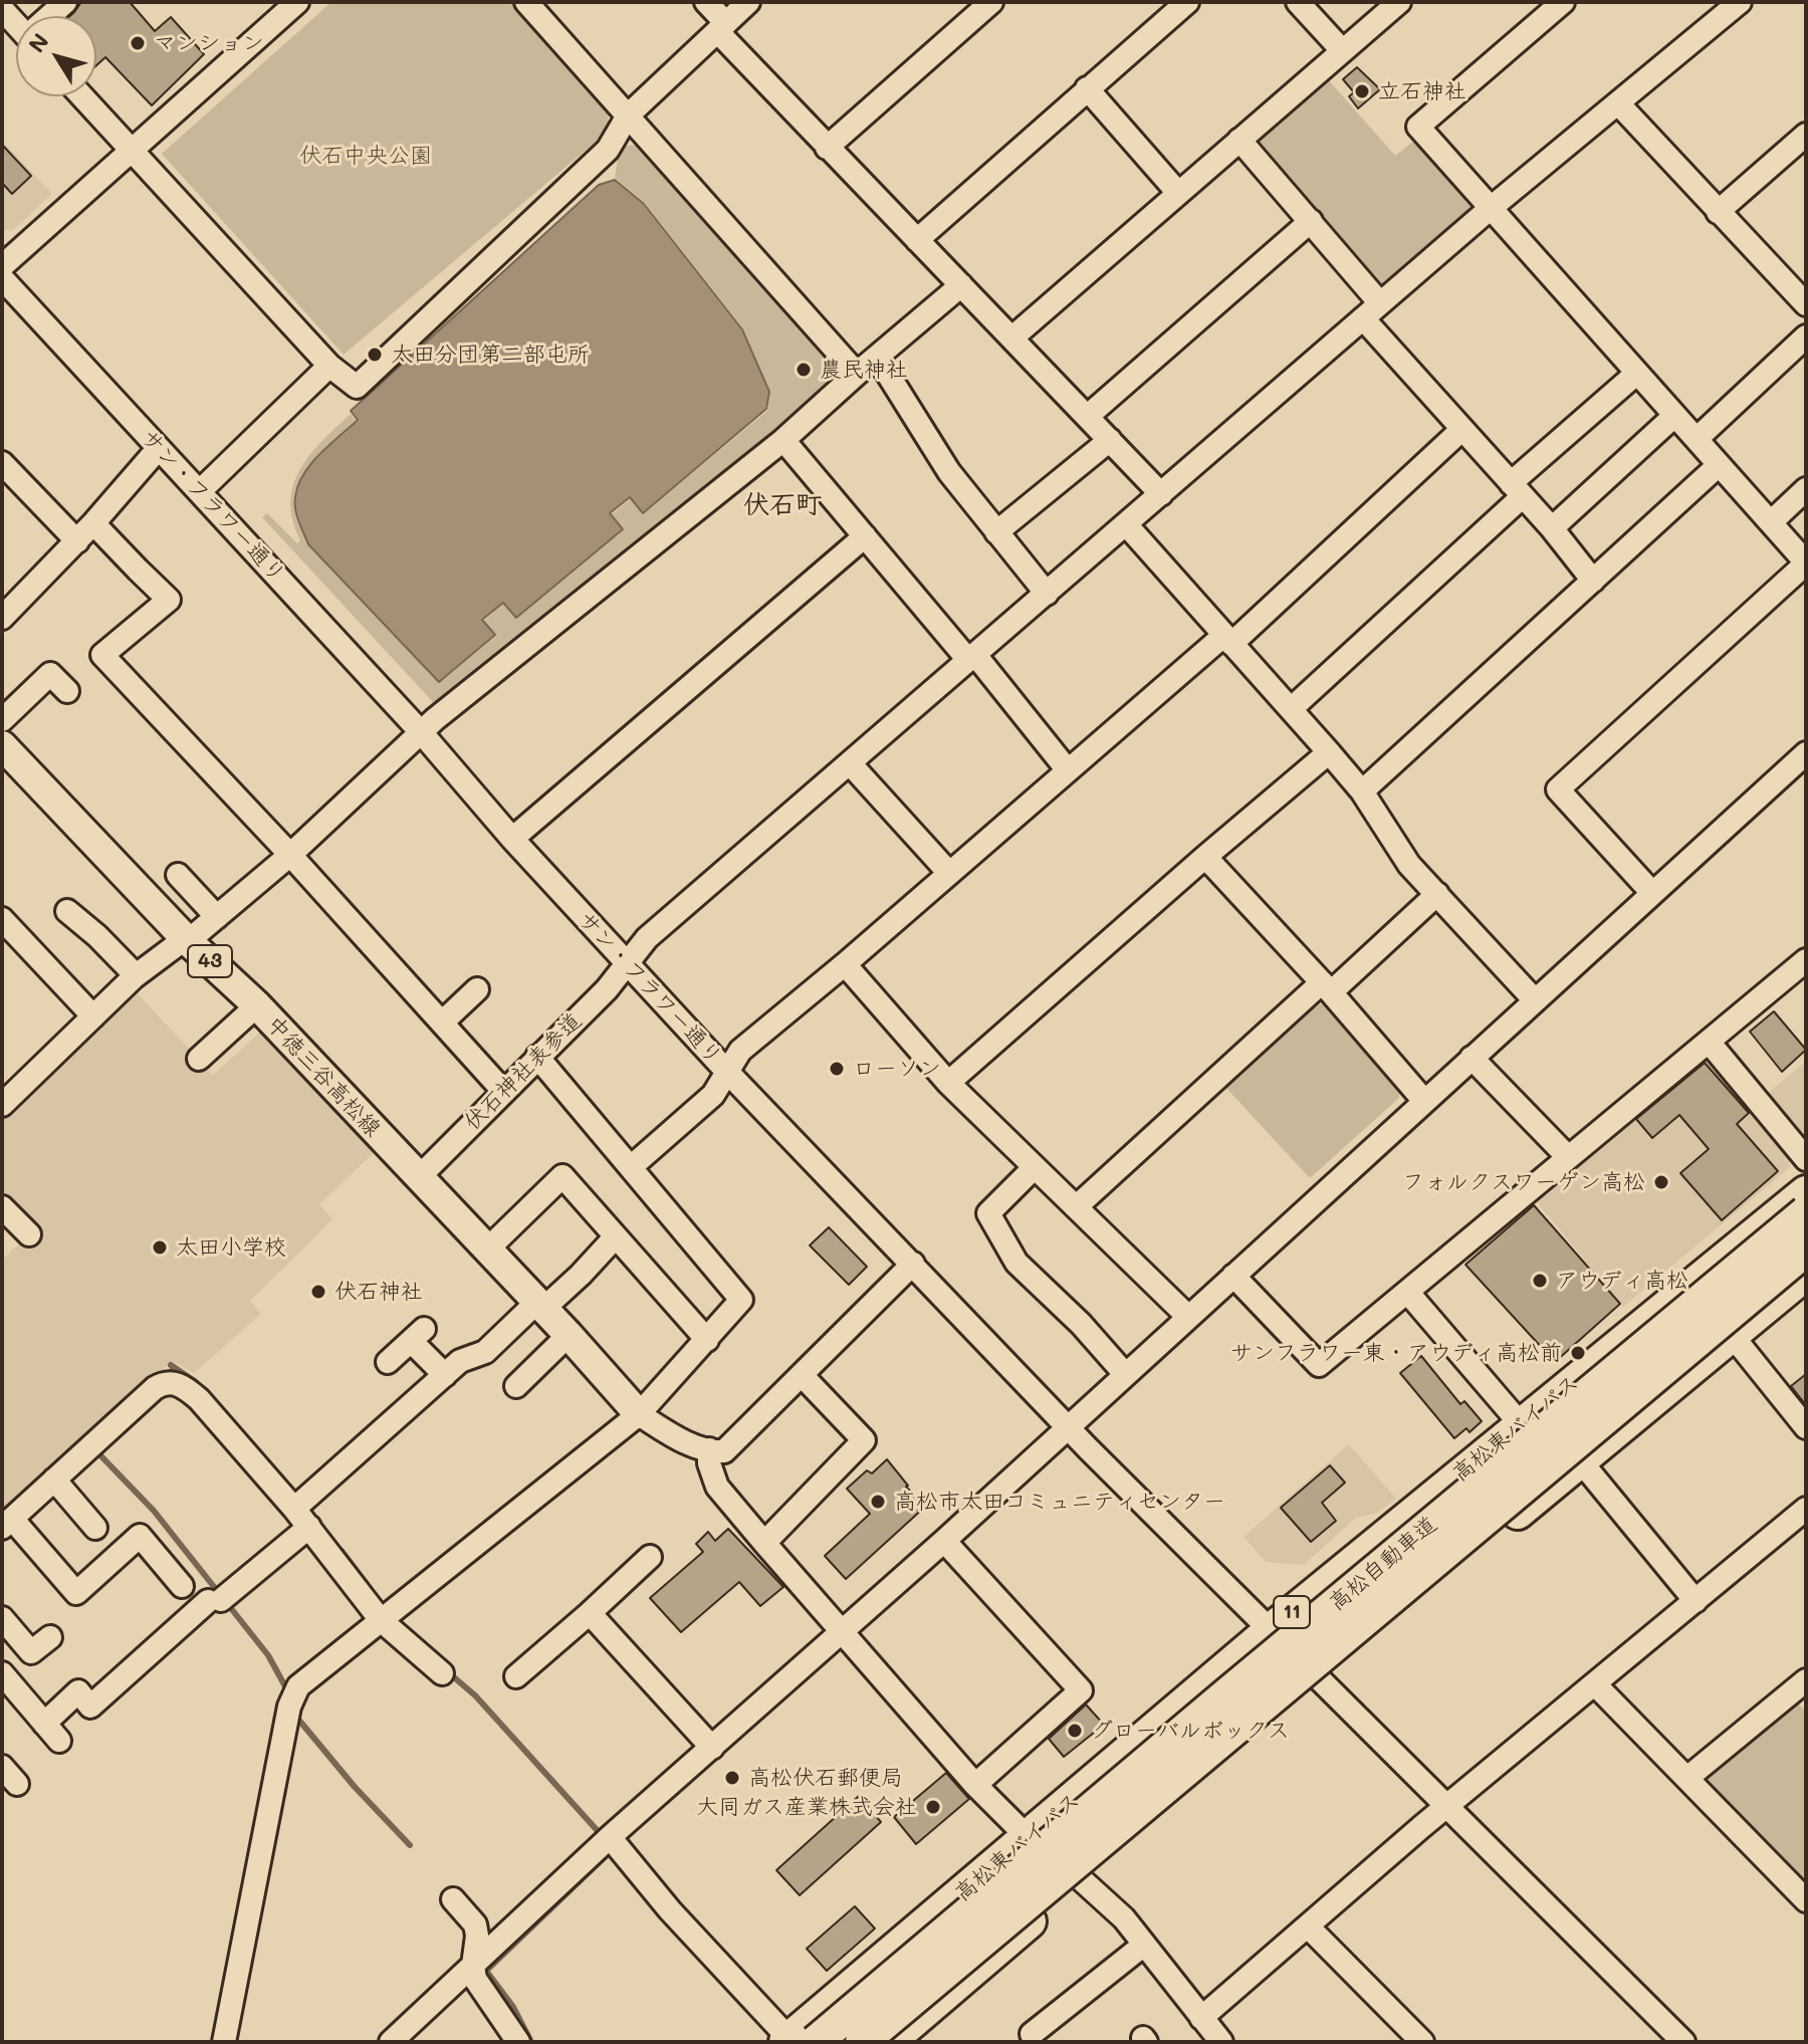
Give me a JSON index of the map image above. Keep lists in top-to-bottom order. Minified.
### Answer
{"streets":{"highway":["高松東バイパス","高松自動車道","11"],"main road":["43","中徳三谷高松線"],"street":["サン・フラワー通り","伏石神社表参道"]},"crossings":[["サン・フラワー通り","伏石神社表参道"],["サン・フラワー通り","高松東バイパス"],["伏石神社表参道","中徳三谷高松線"],["高松東バイパス","高松自動車道"]],"districts":["伏石町"],"parks":["伏石中央公園"],"places":["マンション","立石神社","太田分団第二部屯所","農民神社","ローソン","フォルクスワーゲン高松","太田小学校","アウディ高松","伏石神社","サンフラワー東・アウディ高松前","高松市太田コミュニティセンター","グローバルボックス","高松伏石郵便局","大同ガス産業株式会社"],"north":"top left"}
